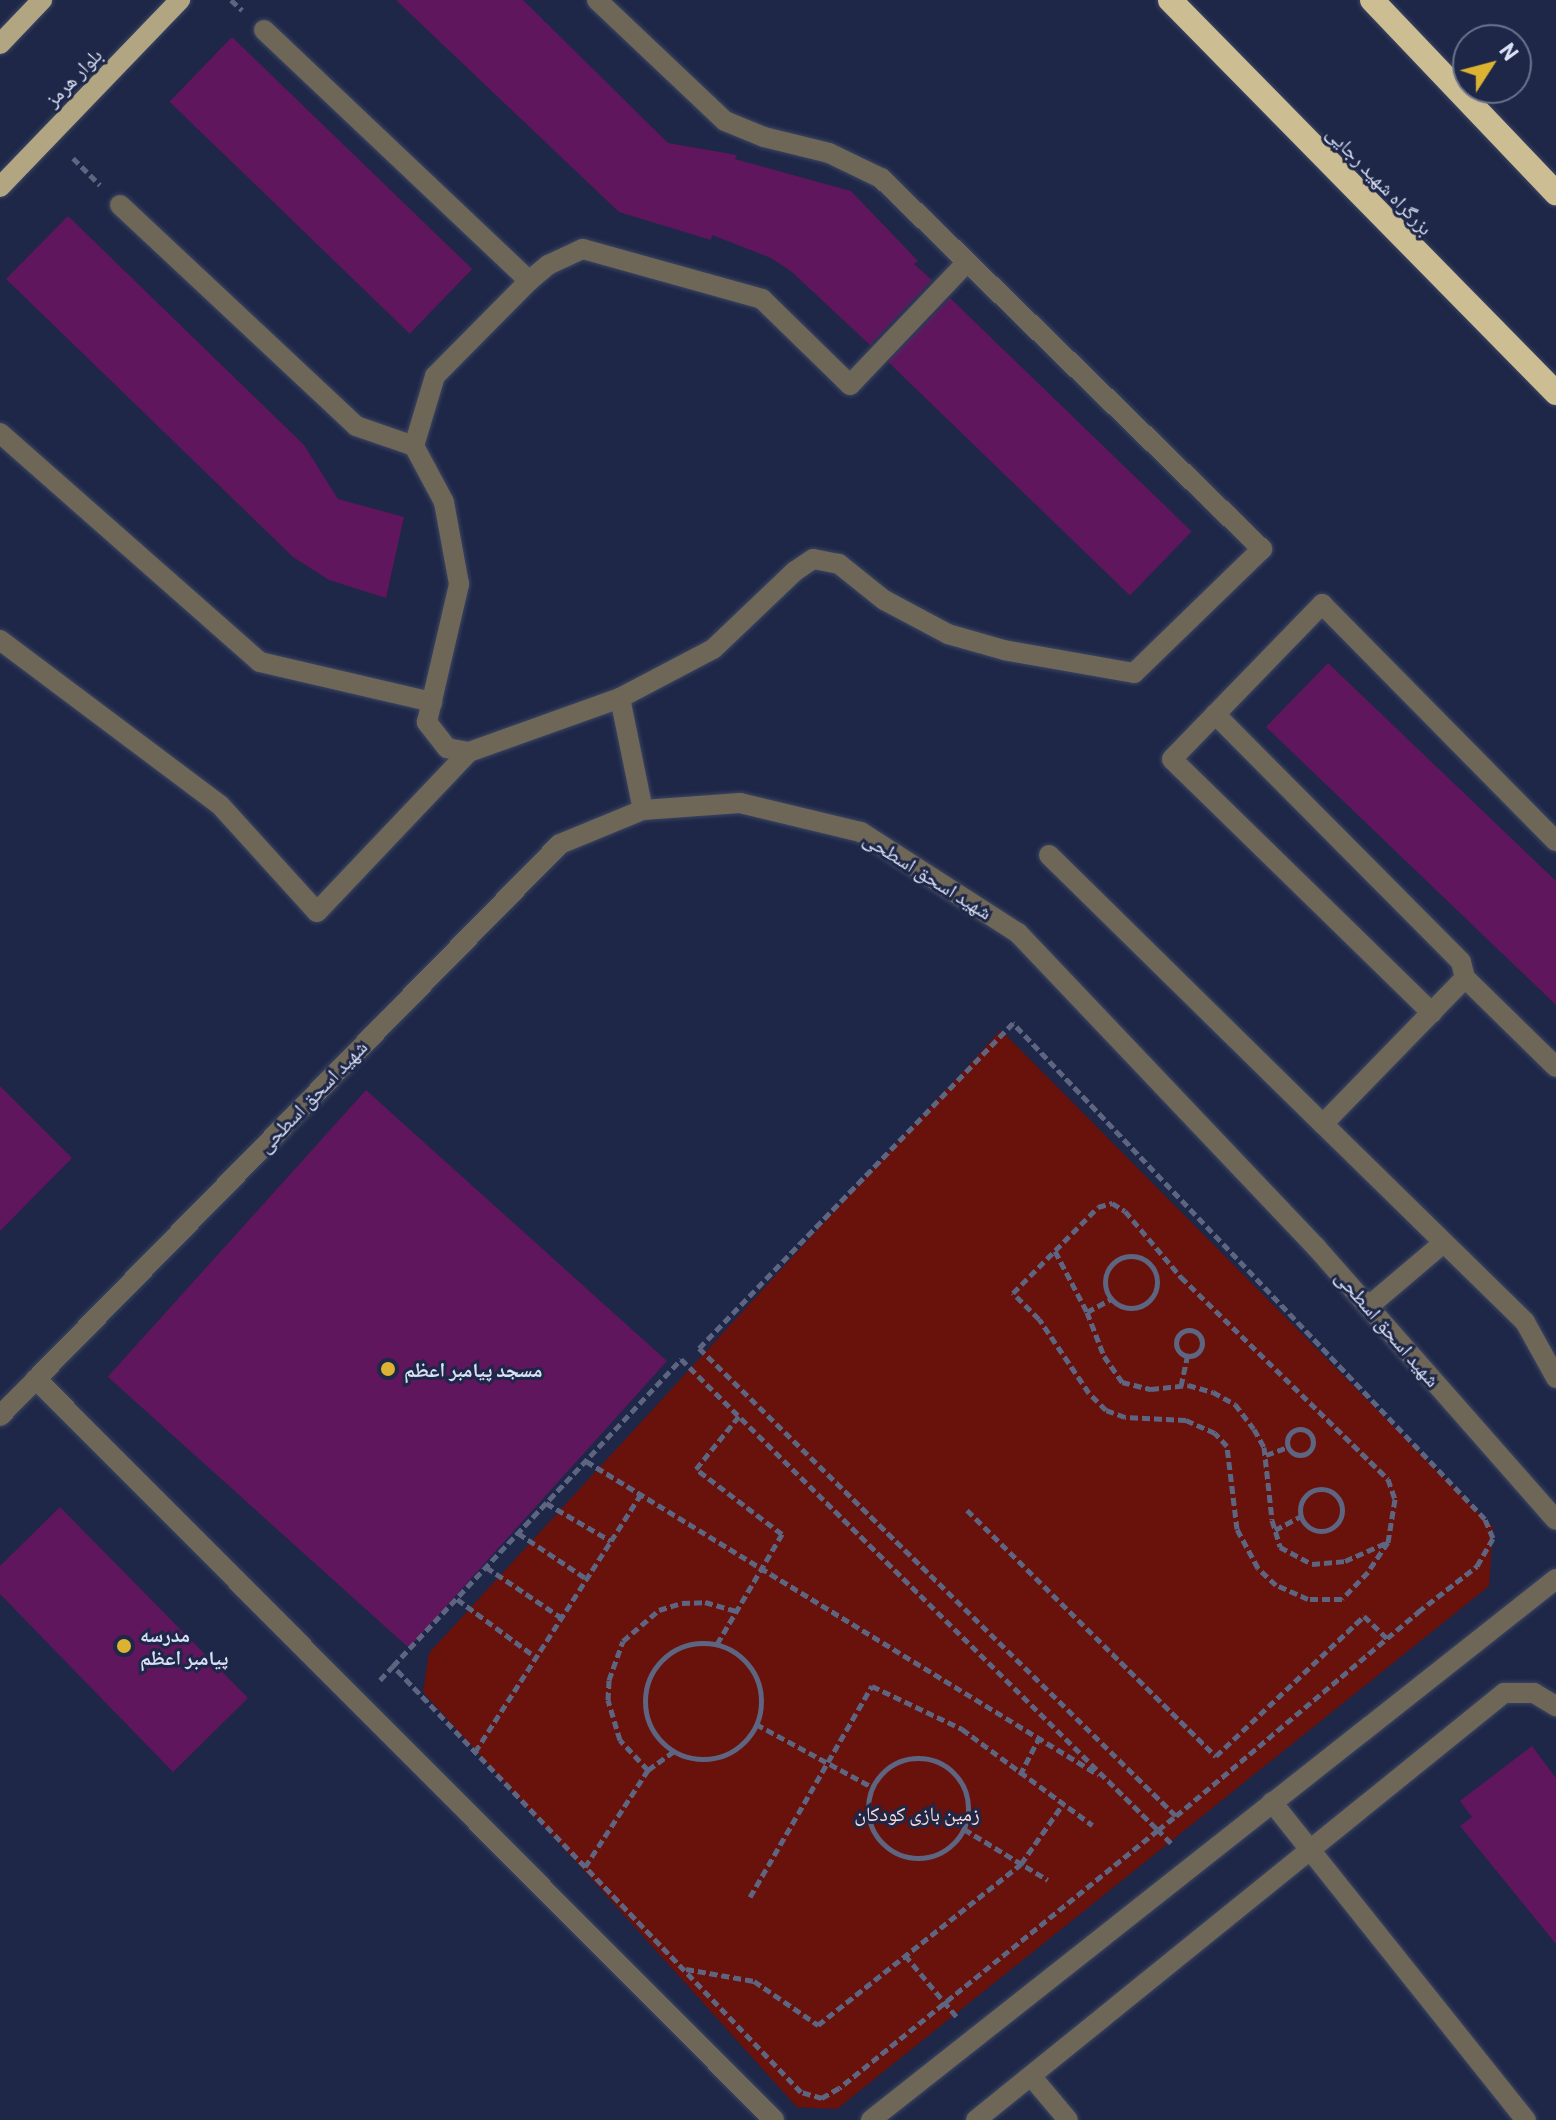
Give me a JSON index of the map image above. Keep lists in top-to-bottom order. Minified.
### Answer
{"streets":{"highway":["بزرگراه شهید رجایی"],"main road":["بلوار هرمز"],"street":["شهید اسحق اسطحی"]},"parks":["زمین بازی کودکان"],"places":["مسجد پیامبر اعظم","مدرسه پیامبر اعظم"],"north":"top right"}
